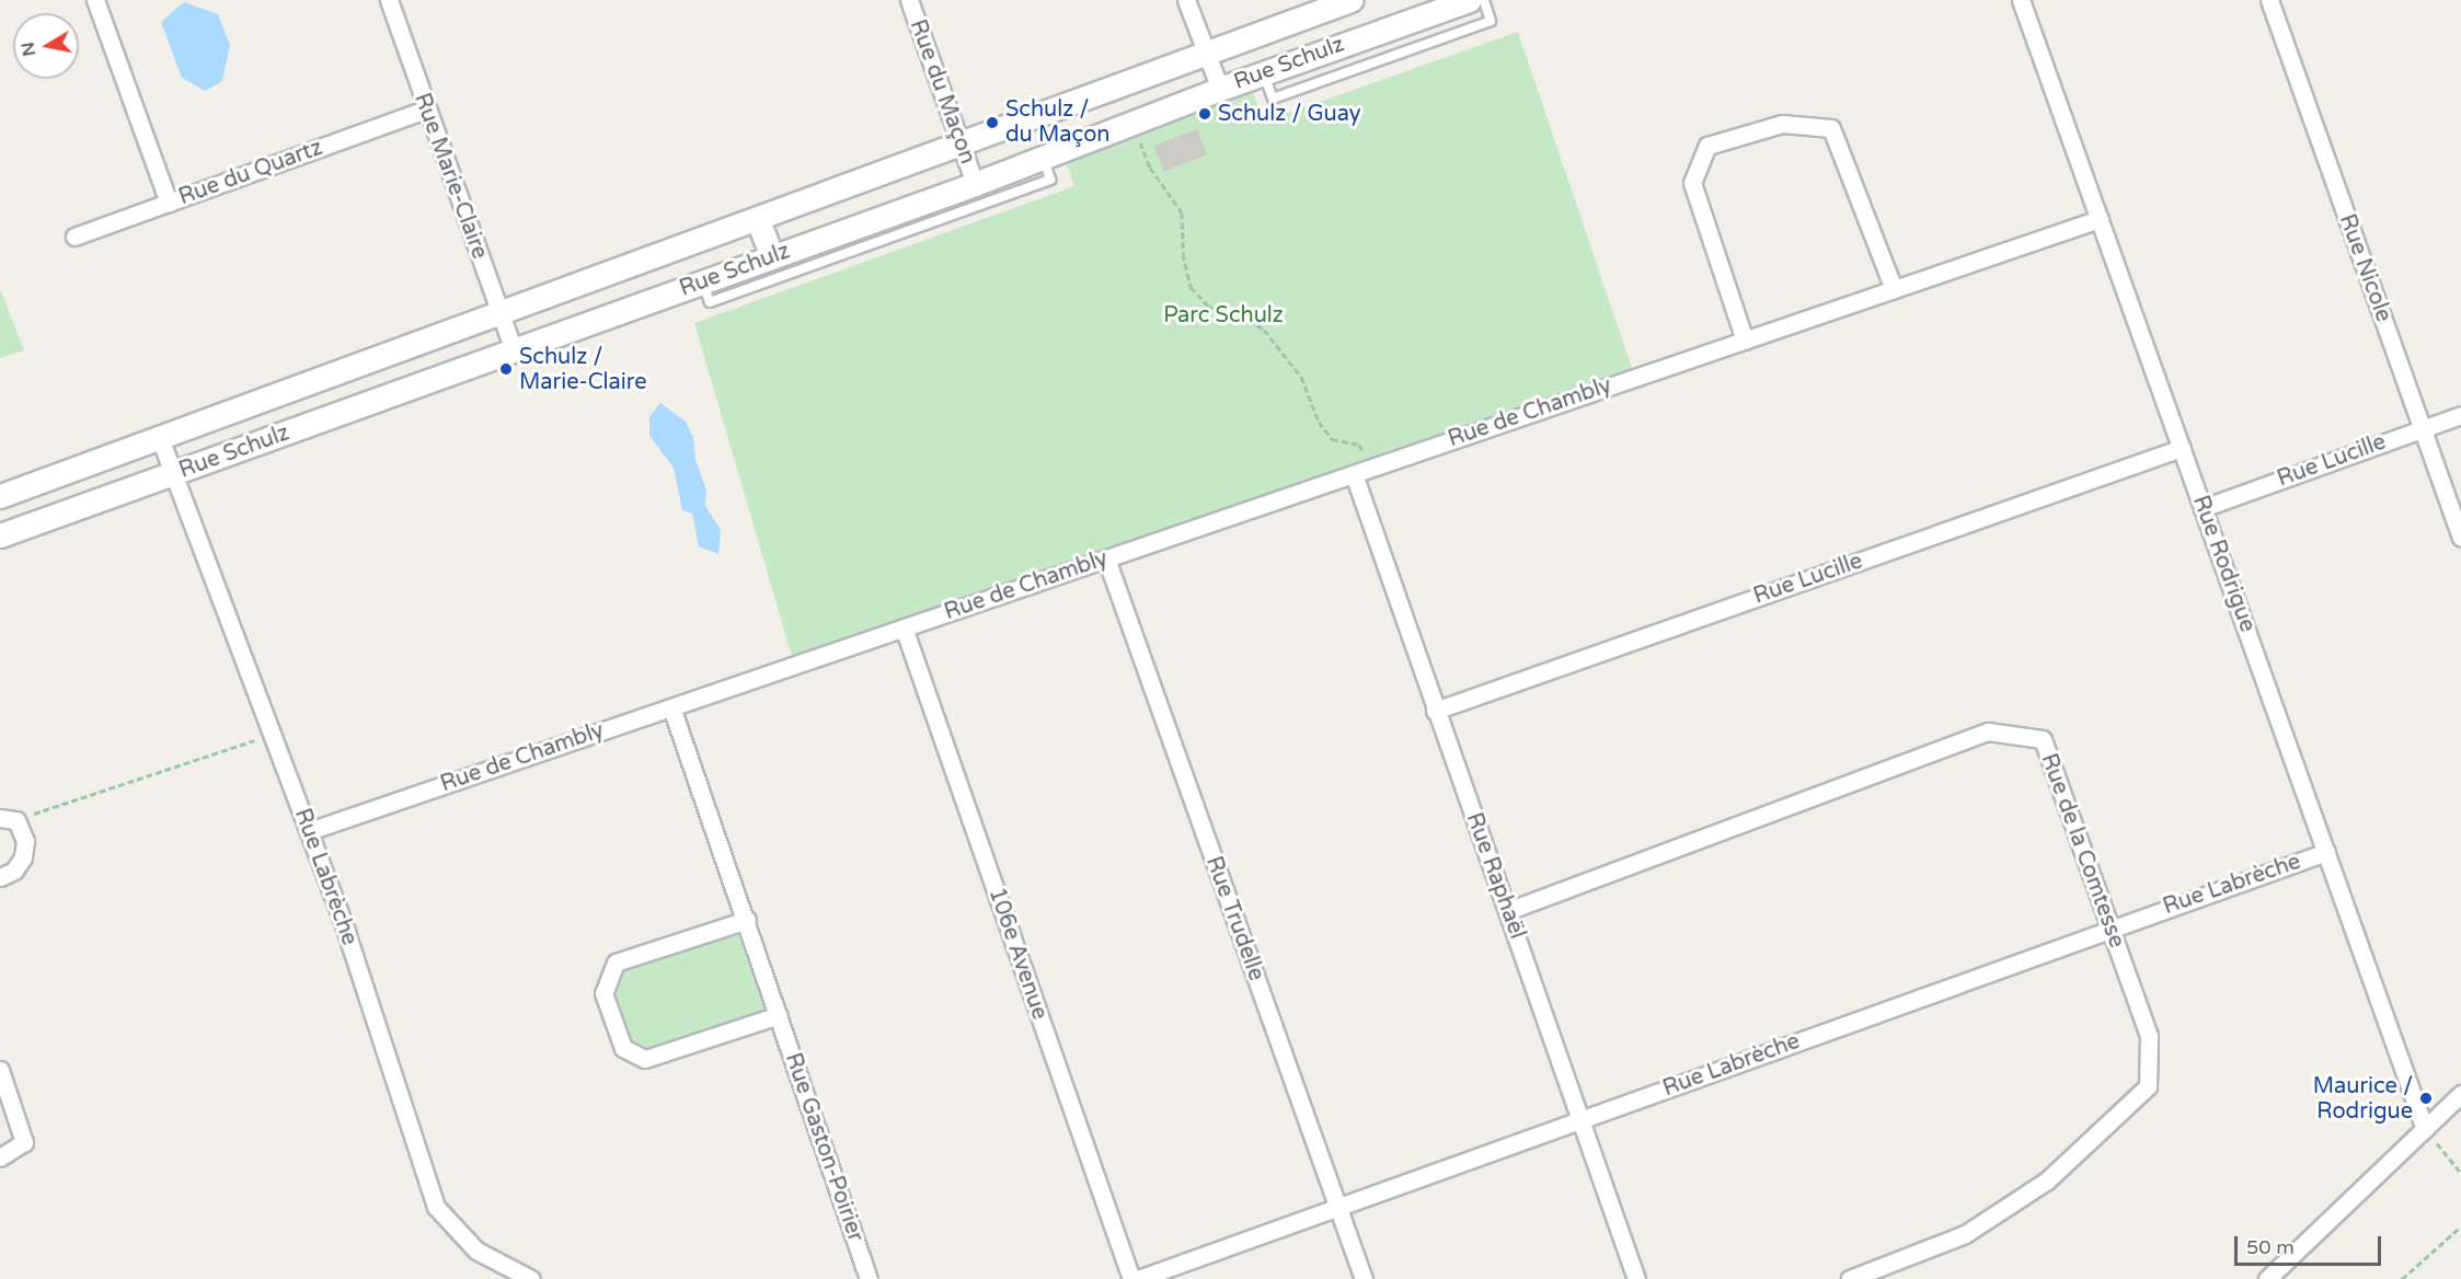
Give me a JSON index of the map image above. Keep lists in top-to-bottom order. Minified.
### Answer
{"streets":{"street":["Rue Schulz","Rue du Maçon","Rue du Quartz","Rue Marie-Claire","Rue Nicole","Rue de Chambly","Rue Lucille","Rue Rodrigue","Rue de la Comtesse","Rue Raphaël","Rue Labrèche","Rue Trudelle","106e Avenue","Rue Gaston-Poirier"]},"crossings":[["Rue Schulz","Rue du Maçon"],["Rue Schulz","Rue Marie-Claire"],["Rue Schulz","Rue Labrèche"],["Rue du Quartz","Rue Marie-Claire"],["Rue Nicole","Rue Lucille"],["Rue de Chambly","Rue Rodrigue"],["Rue de Chambly","Rue Raphaël"],["Rue de Chambly","Rue Labrèche"],["Rue de Chambly","Rue Trudelle"],["Rue de Chambly","106e Avenue"],["Rue de Chambly","Rue Gaston-Poirier"],["Rue Lucille","Rue Rodrigue"],["Rue Lucille","Rue Raphaël"],["Rue Rodrigue","Rue Labrèche"],["Rue de la Comtesse","Rue Raphaël"],["Rue de la Comtesse","Rue Labrèche"],["Rue Raphaël","Rue Labrèche"],["Rue Labrèche","Rue Trudelle"]],"parks":["Parc Schulz"],"places":["Schulz / Guay","Schulz / du Maçon","Schulz / Marie-Claire","Maurice / Rodrigue"],"scale_bar":"50 m","north":"left"}
